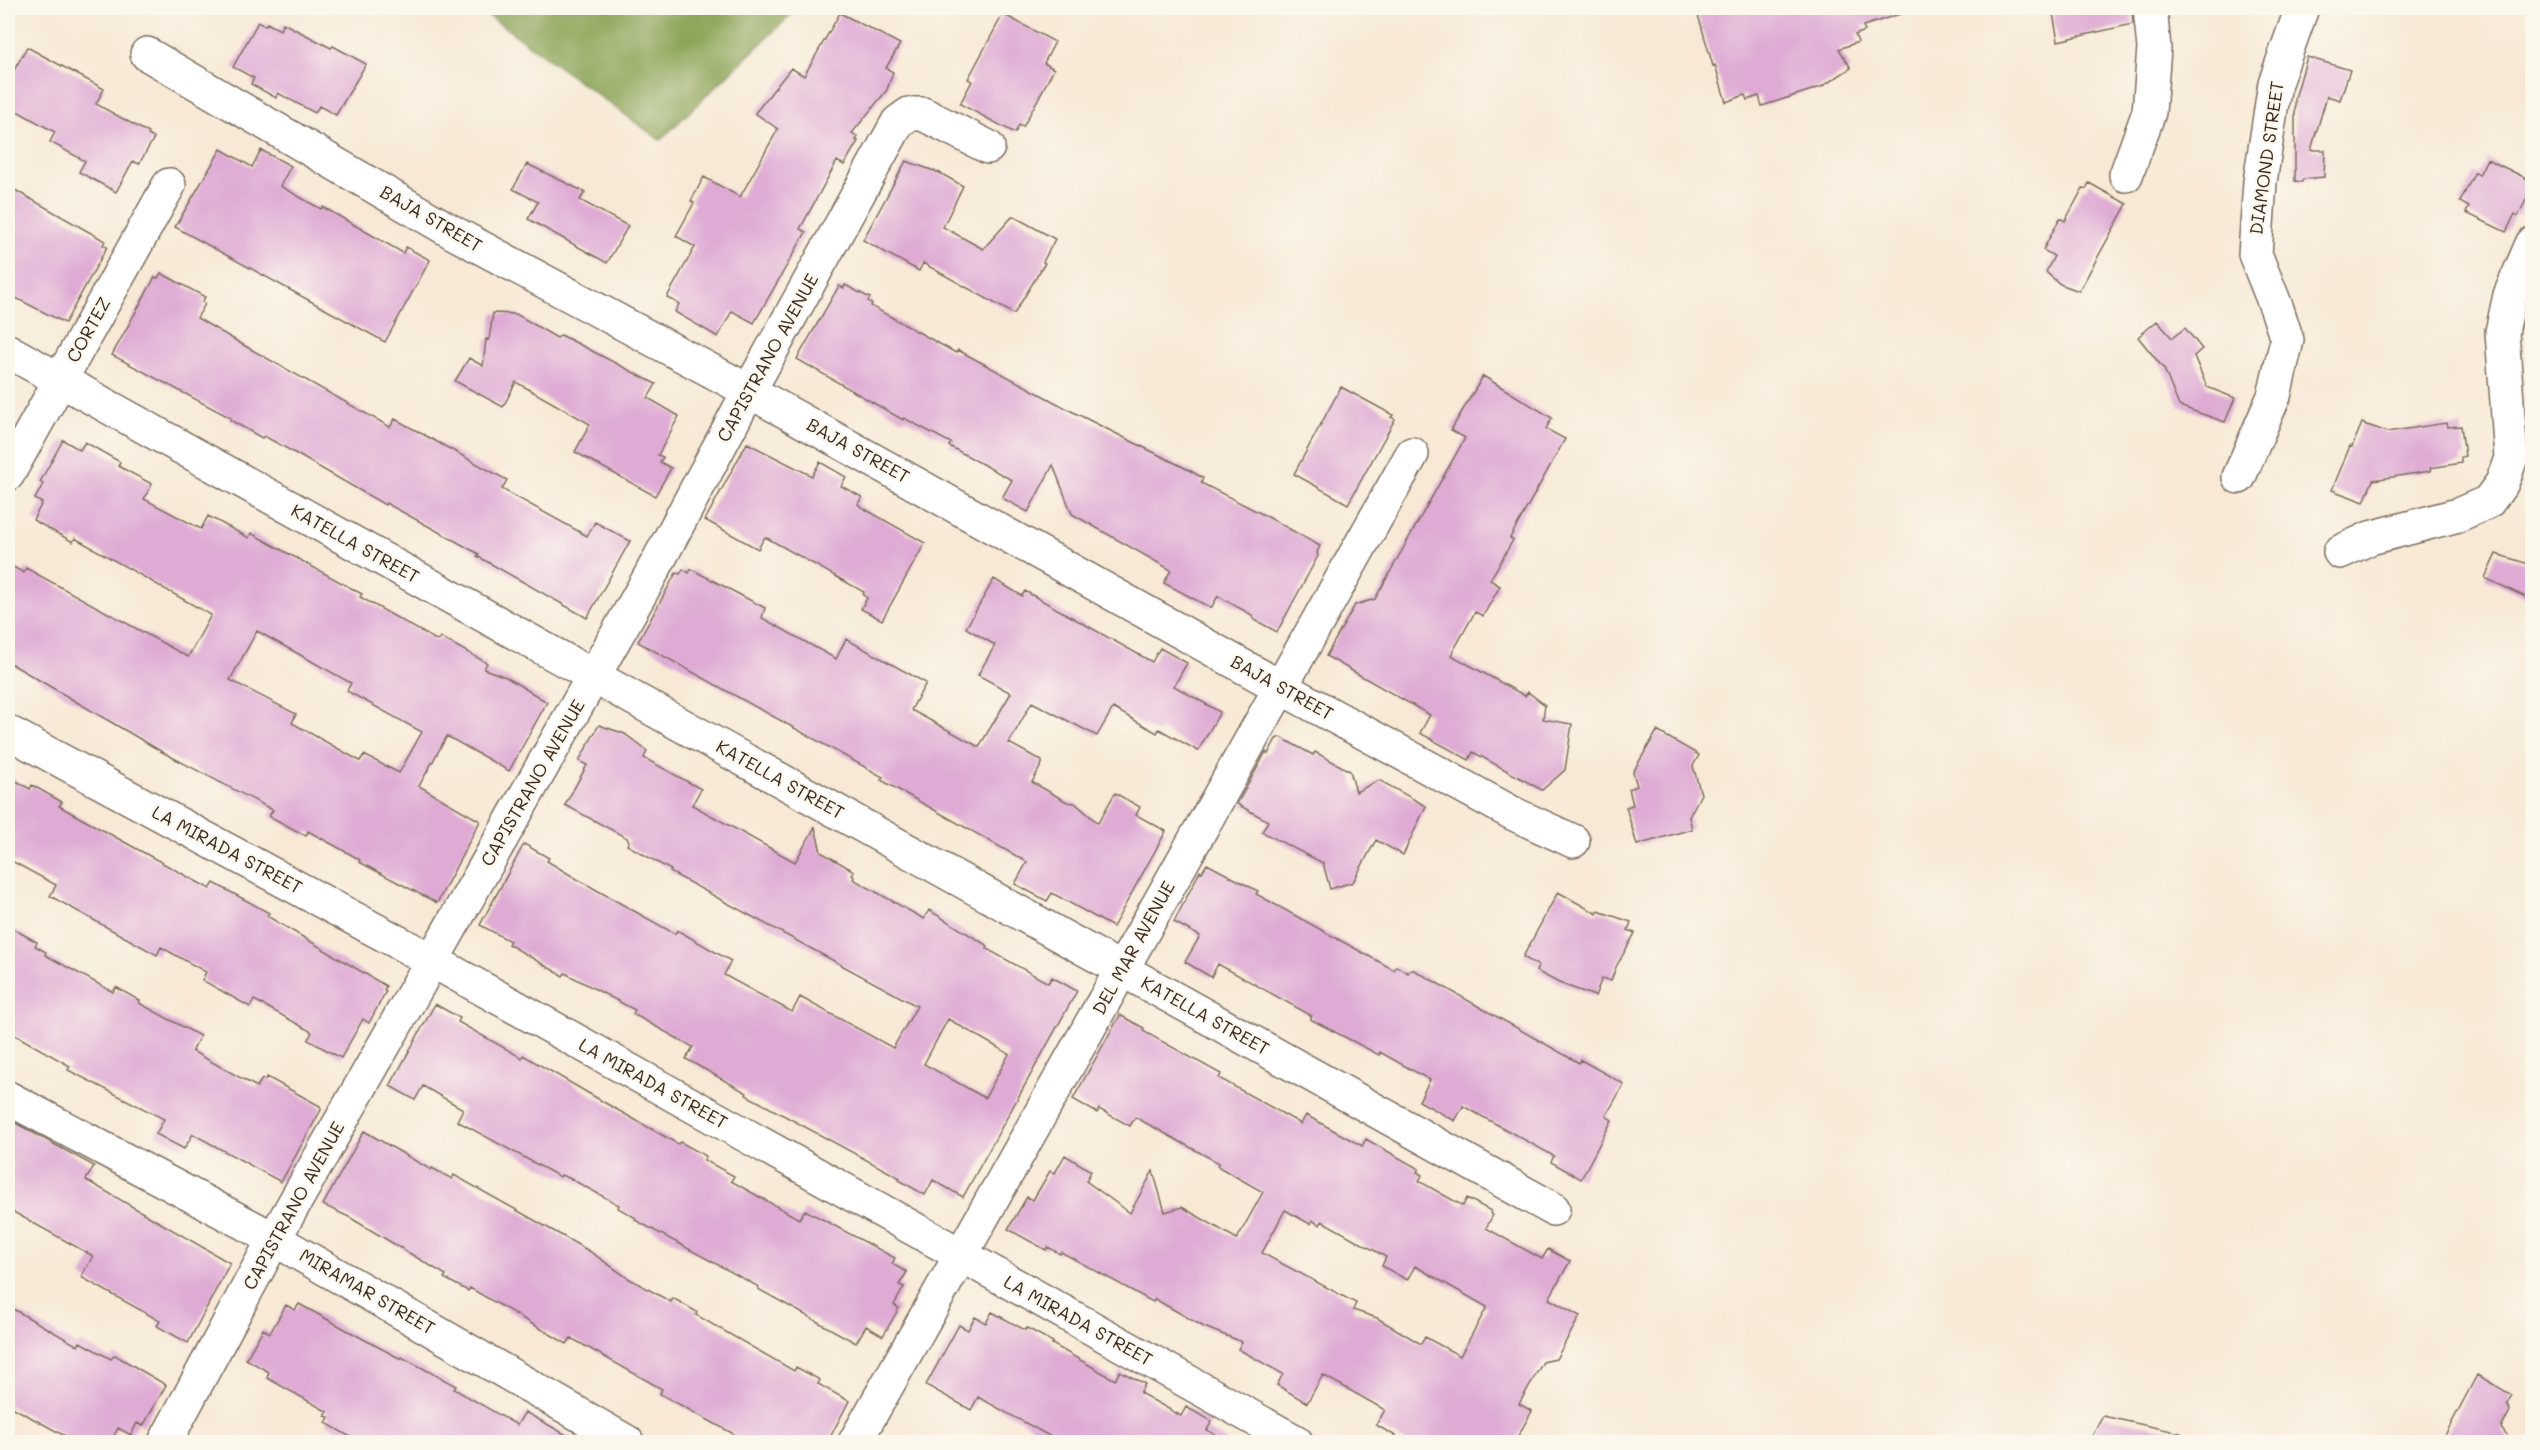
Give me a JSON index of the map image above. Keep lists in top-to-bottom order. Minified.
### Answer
{"streets":{"street":["DIAMOND STREET","BAJA STREET","CORTEZ","CAPISTRANO AVENUE","KATELLA STREET","LA MIRADA STREET","DEL MAR AVENUE","MIRAMAR STREET"]},"crossings":[["BAJA STREET","CAPISTRANO AVENUE"],["BAJA STREET","DEL MAR AVENUE"],["CORTEZ","KATELLA STREET"],["CAPISTRANO AVENUE","KATELLA STREET"],["CAPISTRANO AVENUE","LA MIRADA STREET"],["CAPISTRANO AVENUE","MIRAMAR STREET"],["KATELLA STREET","DEL MAR AVENUE"],["LA MIRADA STREET","DEL MAR AVENUE"]]}
